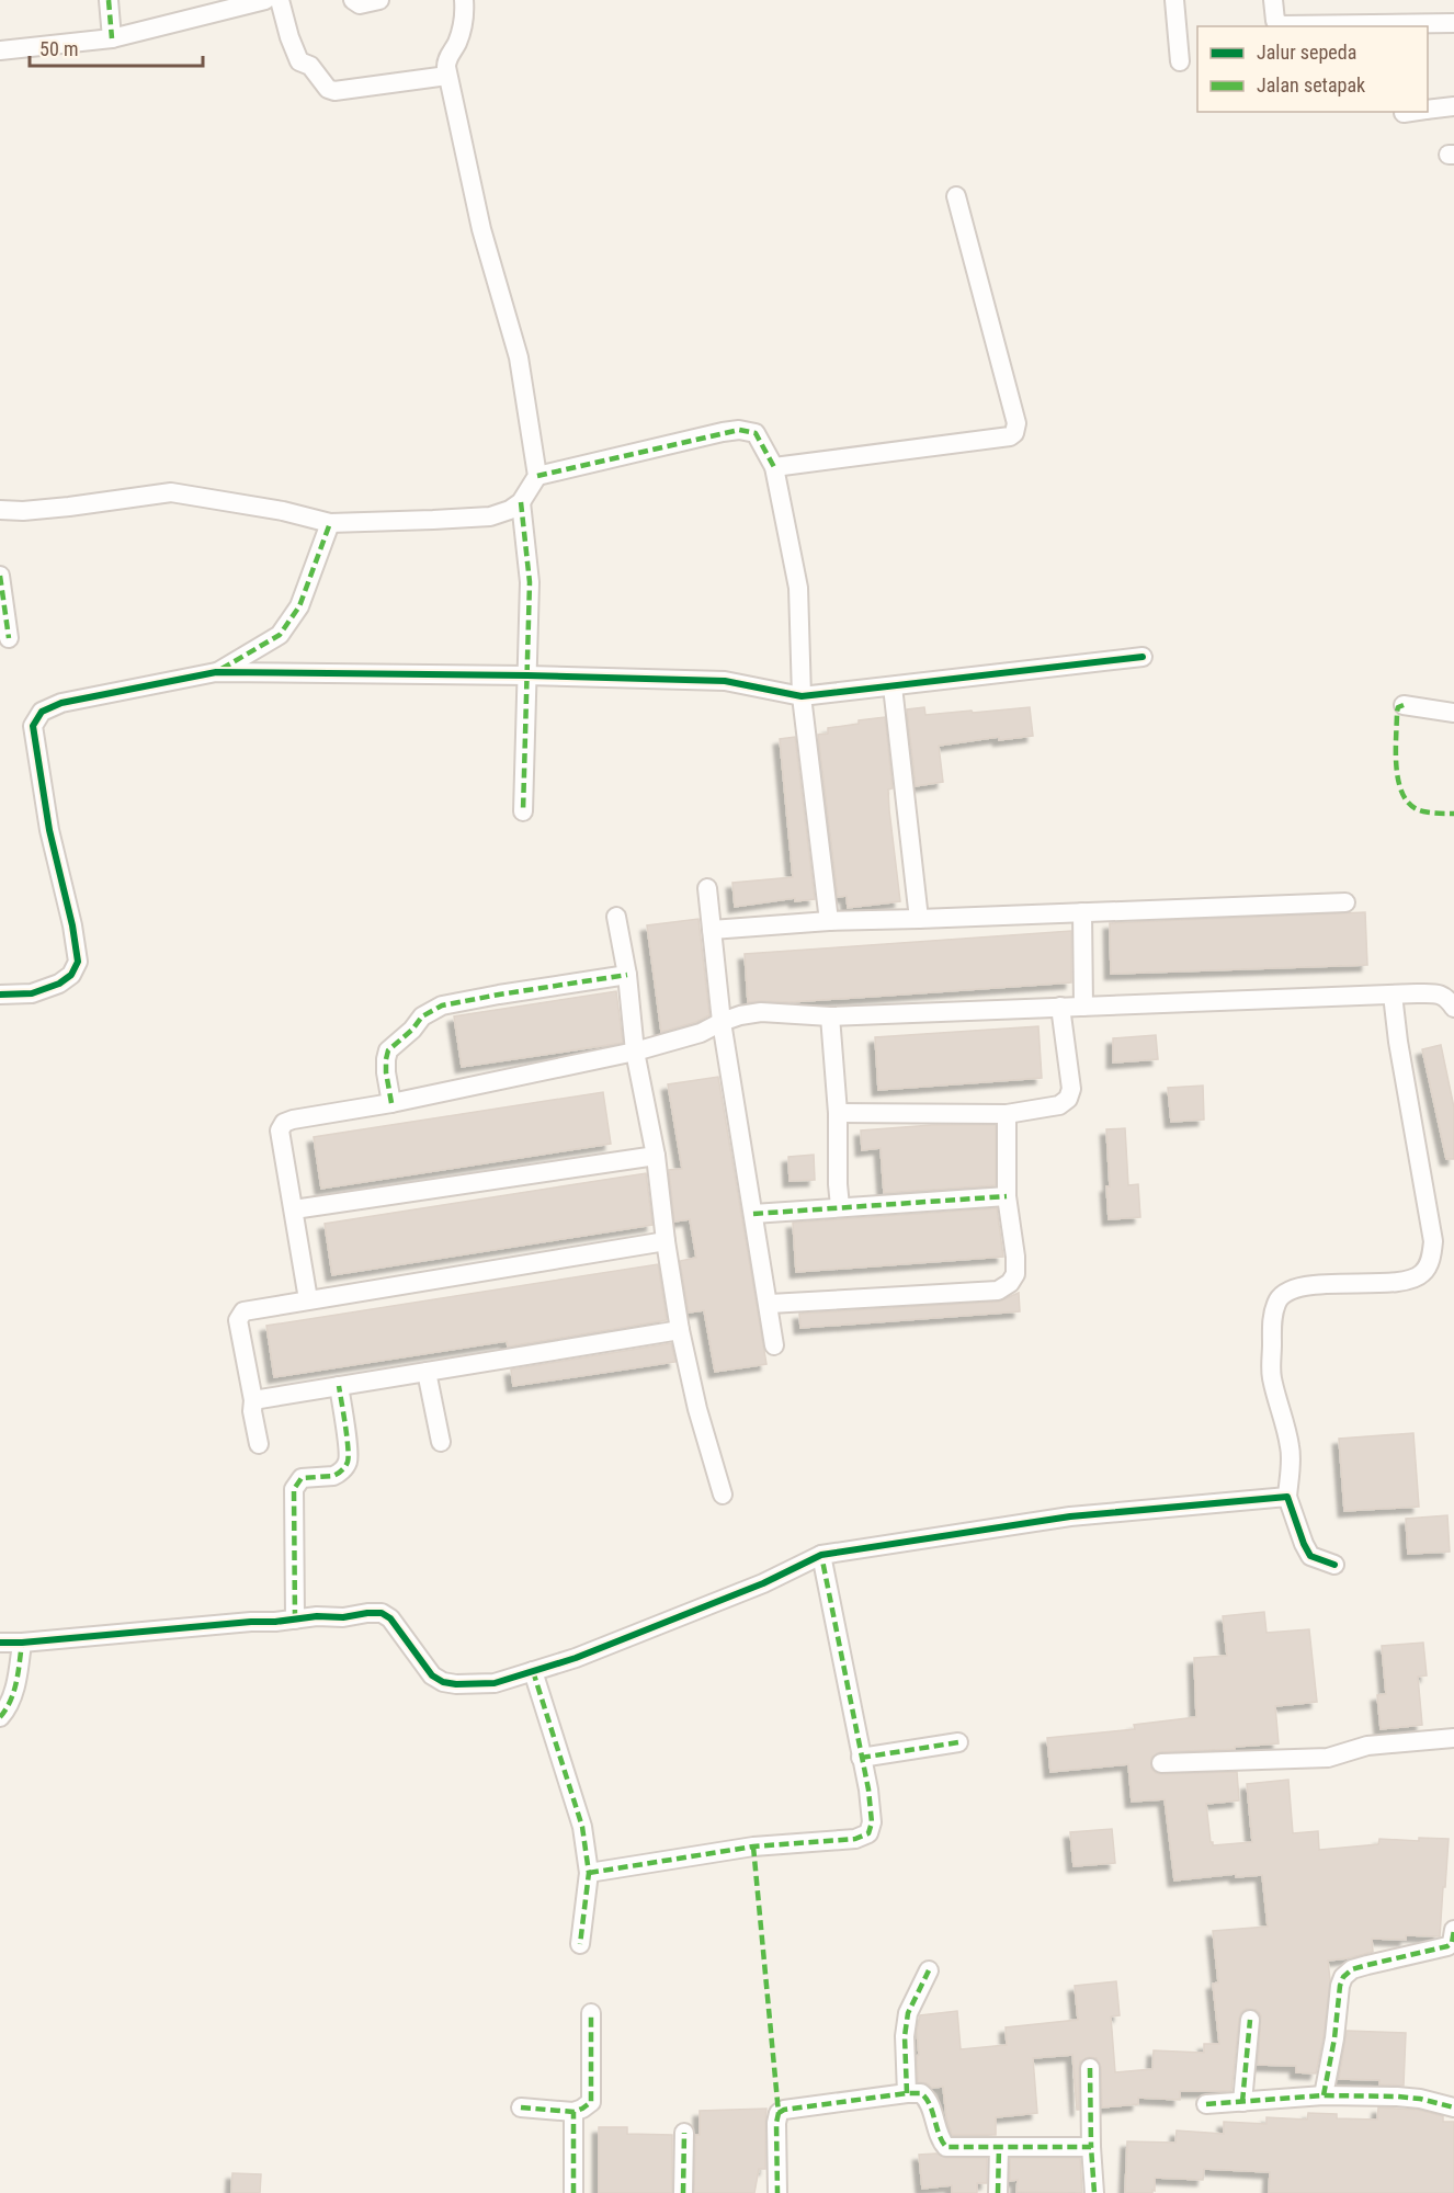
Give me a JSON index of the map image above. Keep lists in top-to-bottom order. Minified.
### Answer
{"legend":["Jalur sepeda","Jalan setapak"],"scale_bar":"50 m"}
